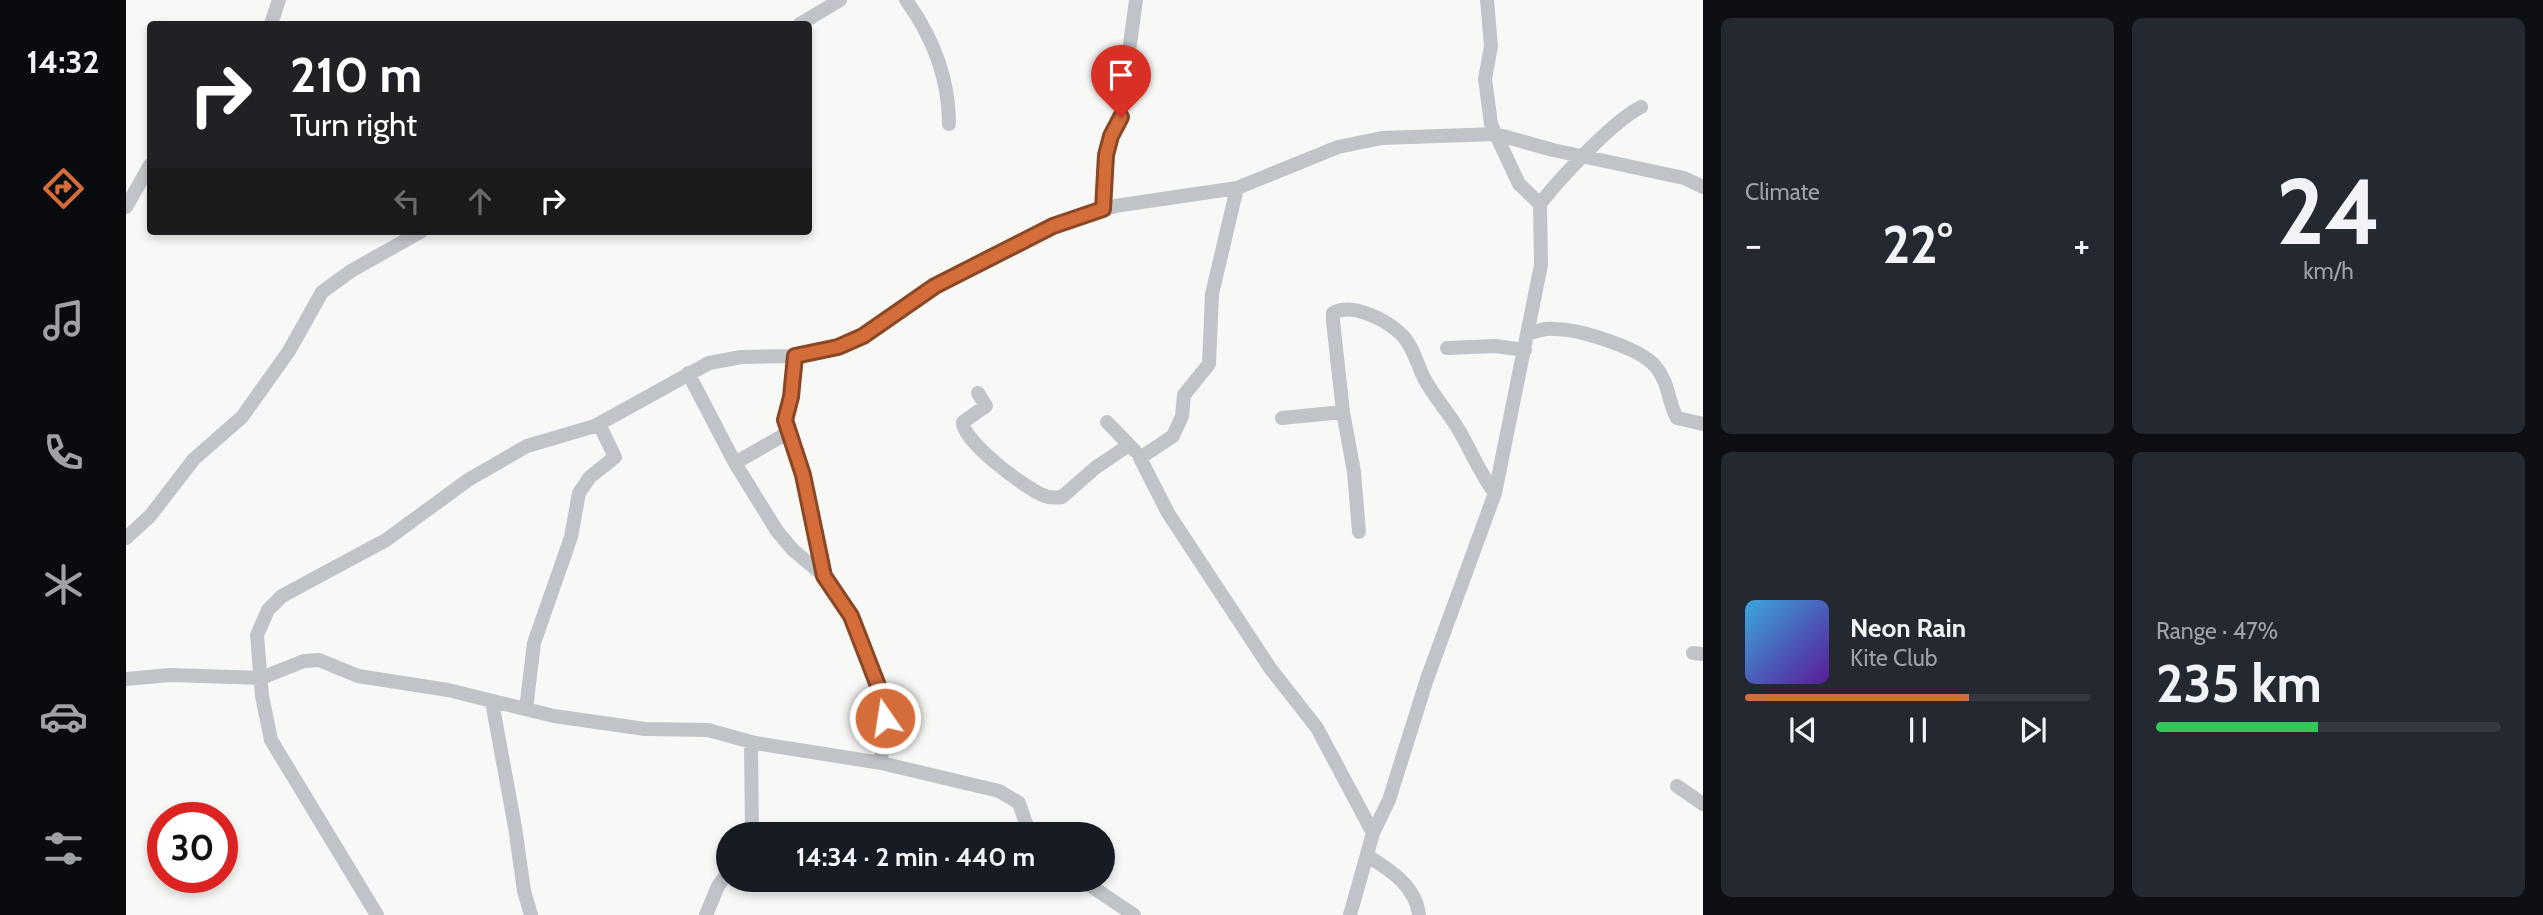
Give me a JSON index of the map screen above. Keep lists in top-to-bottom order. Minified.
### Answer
{"page":{"tabs":"14:32","tile":["Climate",["24","km/h"],["Range · 47%","235 km"]],"turn":["210 m","Turn right"],"heat":["−","22°","+"],"song":["Neon Rain","Kite Club"],"limit":"30","trip":"14:34 · 2 min · 440 m"}}
